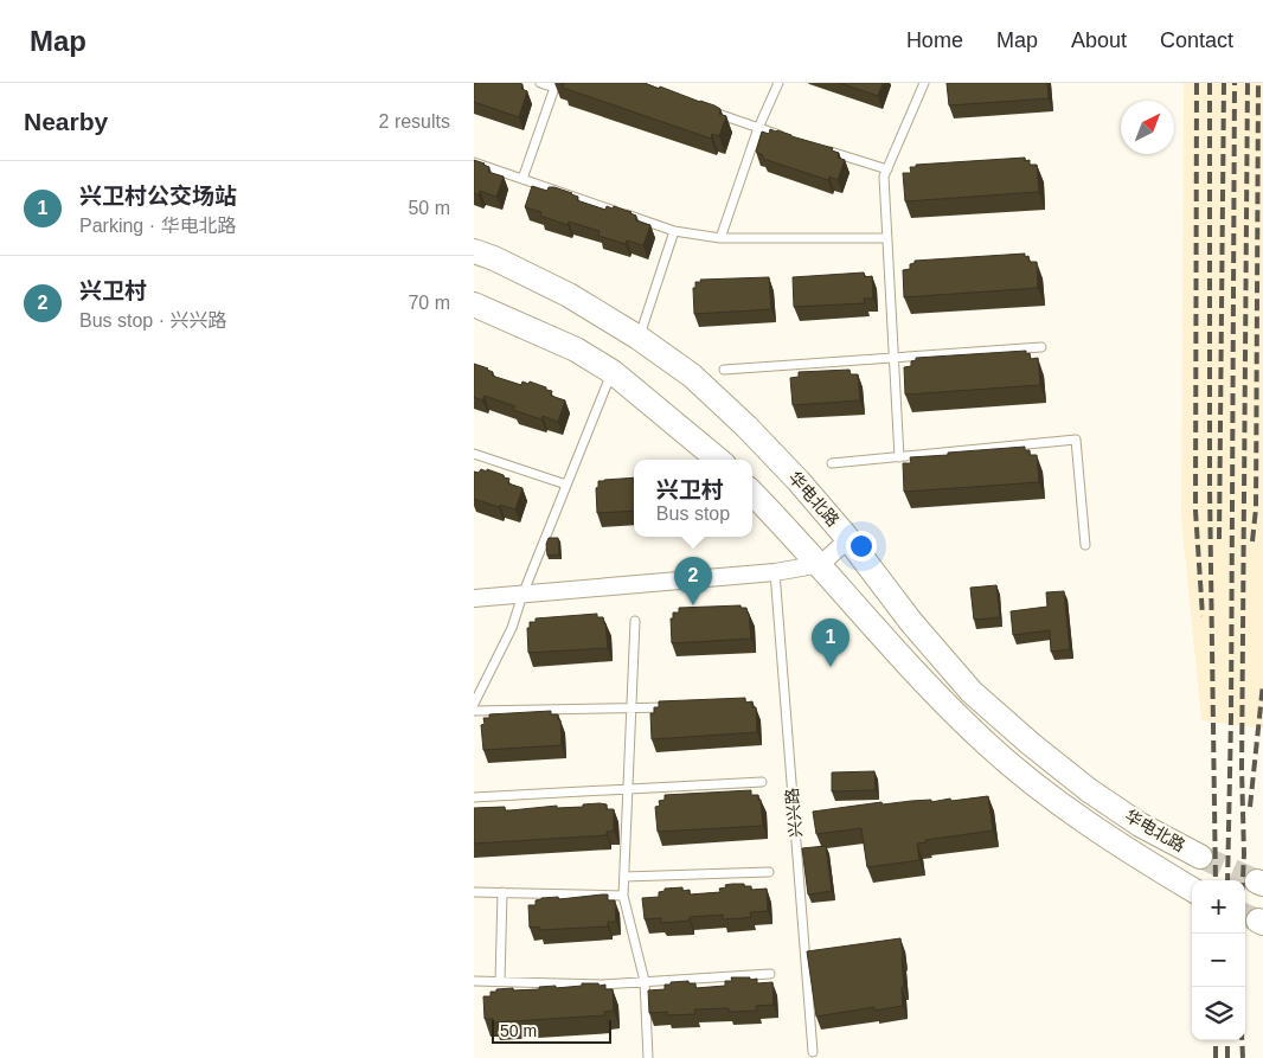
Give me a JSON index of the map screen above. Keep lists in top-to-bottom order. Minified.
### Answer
{"streets":{"main road":["华电北路"],"lane":["兴兴路"]},"scale_bar":"50 m","north":"top right","page":{"header":"Map","nav":["Home","Map","About","Contact"],"heading":["Nearby","2 results"],"list":[{"mark":"1","name":"兴卫村公交场站","note":"Parking · 华电北路","value":"50 m"},{"mark":"2","name":"兴卫村","note":"Bus stop · 兴兴路","value":"70 m"}],"popup":["兴卫村","Bus stop"],"pins":["2","1"],"map_buttons":["+","−"],"scale":"50 m"}}
